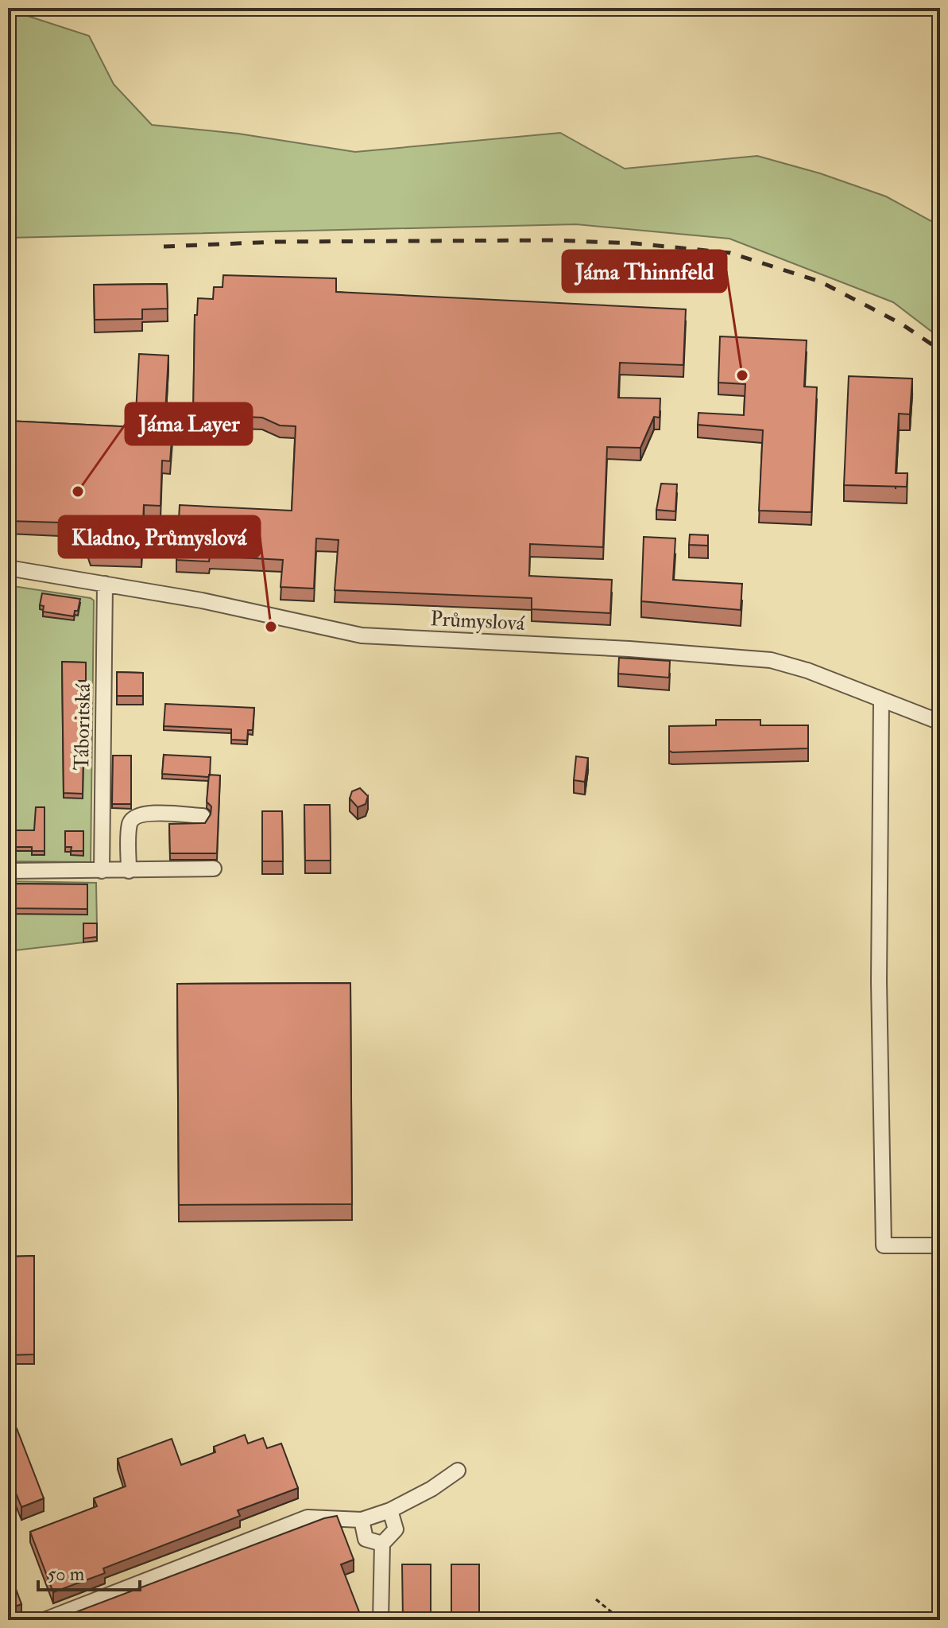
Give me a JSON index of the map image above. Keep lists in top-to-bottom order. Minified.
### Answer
{"streets":{"street":["Průmyslová","Táboritská"]},"crossings":[["Průmyslová","Táboritská"]],"places":["Jáma Thinnfeld","Jáma Layer","Kladno, Průmyslová"],"scale_bar":"50 m"}
